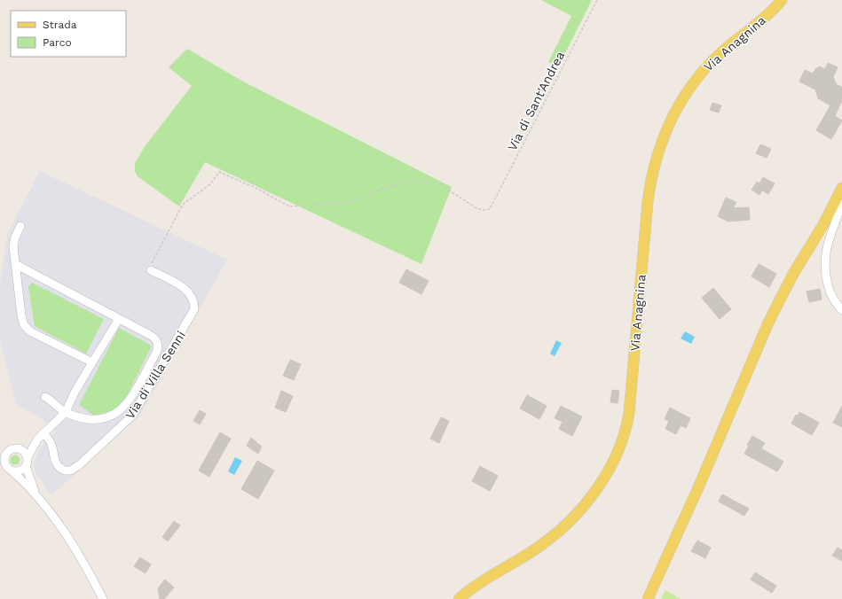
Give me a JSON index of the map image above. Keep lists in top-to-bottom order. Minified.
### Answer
{"streets":{"main road":["Via Anagnina"],"street":["Via di Villa Senni"],"path":["Via di Sant'Andrea"]},"crossings":[["Via di Sant'Andrea","Via di Villa Senni"]],"legend":["Strada","Parco"]}
